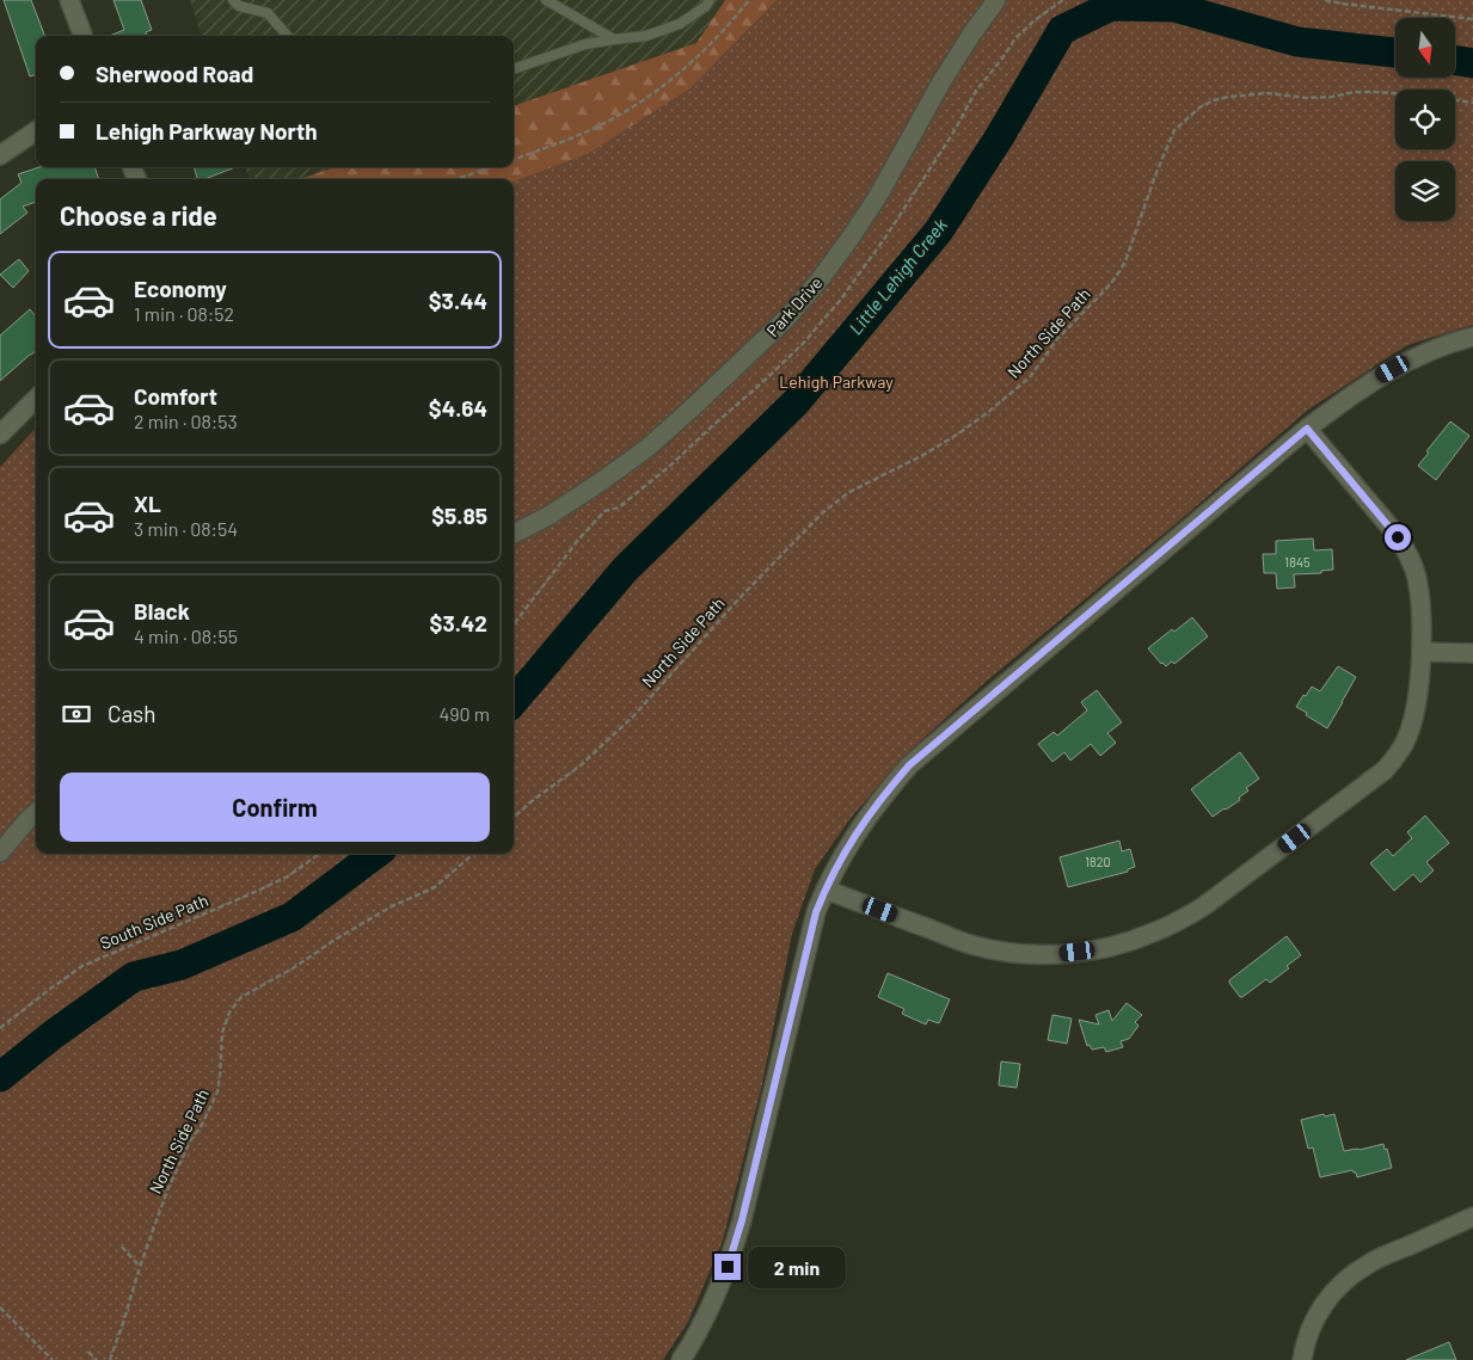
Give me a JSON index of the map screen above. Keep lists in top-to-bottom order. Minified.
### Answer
{"streets":{"street":["Park Drive"],"path":["North Side Path","South Side Path"]},"water":["Little Lehigh Creek"],"parks":["Lehigh Parkway"],"house_numbers":["1845","1820"],"north":"bottom","page":{"banner":["Sherwood Road","Lehigh Parkway North"],"heading":"Choose a ride","list":[{"name":"Economy","note":"1 min · 08:52","value":"$3.44"},{"name":"Comfort","note":"2 min · 08:53","value":"$4.64"},{"name":"XL","note":"3 min · 08:54","value":"$5.85"},{"name":"Black","note":"4 min · 08:55","value":"$3.42"}],"pay":["Cash","490 m"],"buttons":"Confirm","bubble":"2 min"}}
